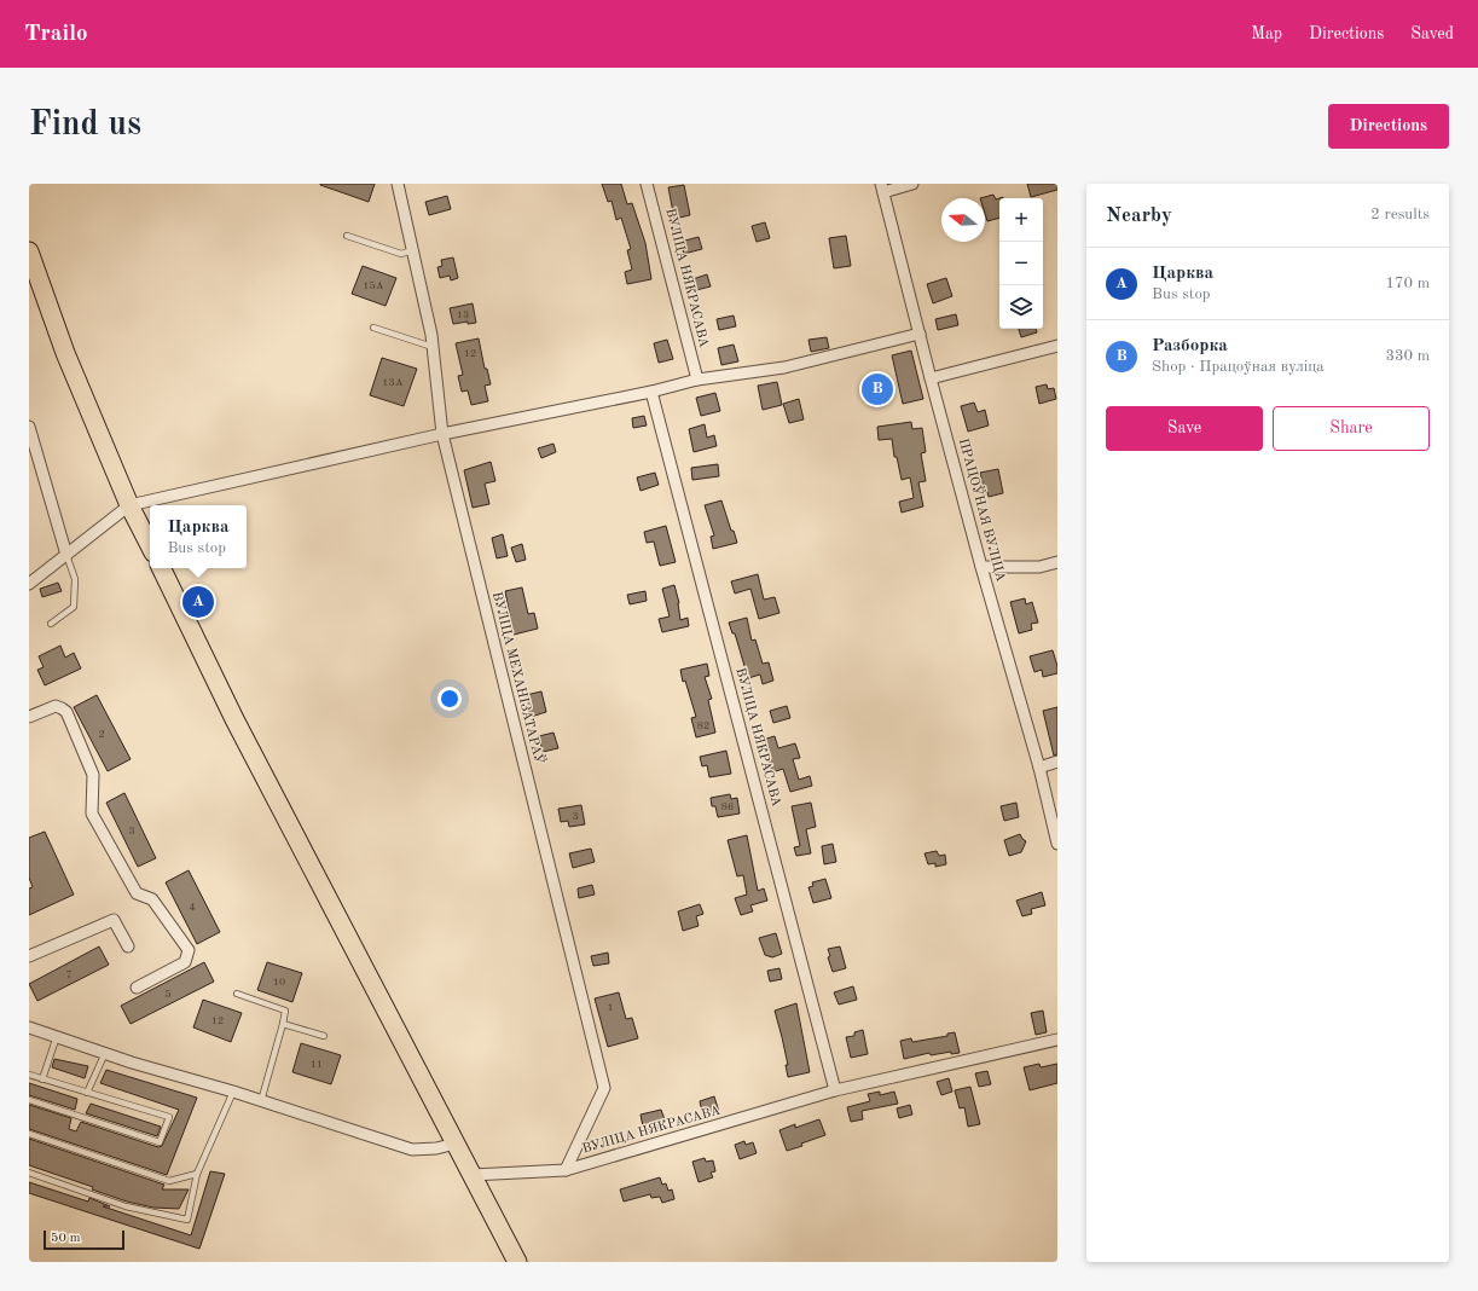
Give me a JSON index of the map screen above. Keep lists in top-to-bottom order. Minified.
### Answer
{"streets":{"street":["ВУЛІЦА НЯКРАСАВА","ПРАЦОЎНАЯ ВУЛІЦА","ВУЛІЦА МЕХАНІЗАТАРАЎ"]},"crossings":[["ВУЛІЦА НЯКРАСАВА","ВУЛІЦА МЕХАНІЗАТАРАЎ"]],"house_numbers":["15А","13","12","13А","82","2","86","3","3","4","7","10","5","1","12","11"],"scale_bar":"50 m","north":"left","page":{"header":"Trailo","nav":["Map","Directions","Saved"],"buttons":["Directions",["Save","Share"]],"title":"Find us","heading":["Nearby","2 results"],"map_buttons":["+","−"],"list":[{"mark":"A","name":"Царква","note":"Bus stop","value":"170 m"},{"mark":"B","name":"Разборка","note":"Shop · Працоўная вуліца","value":"330 m"}],"pins":["B","A"],"popup":["Царква","Bus stop"],"scale":"50 m"}}
